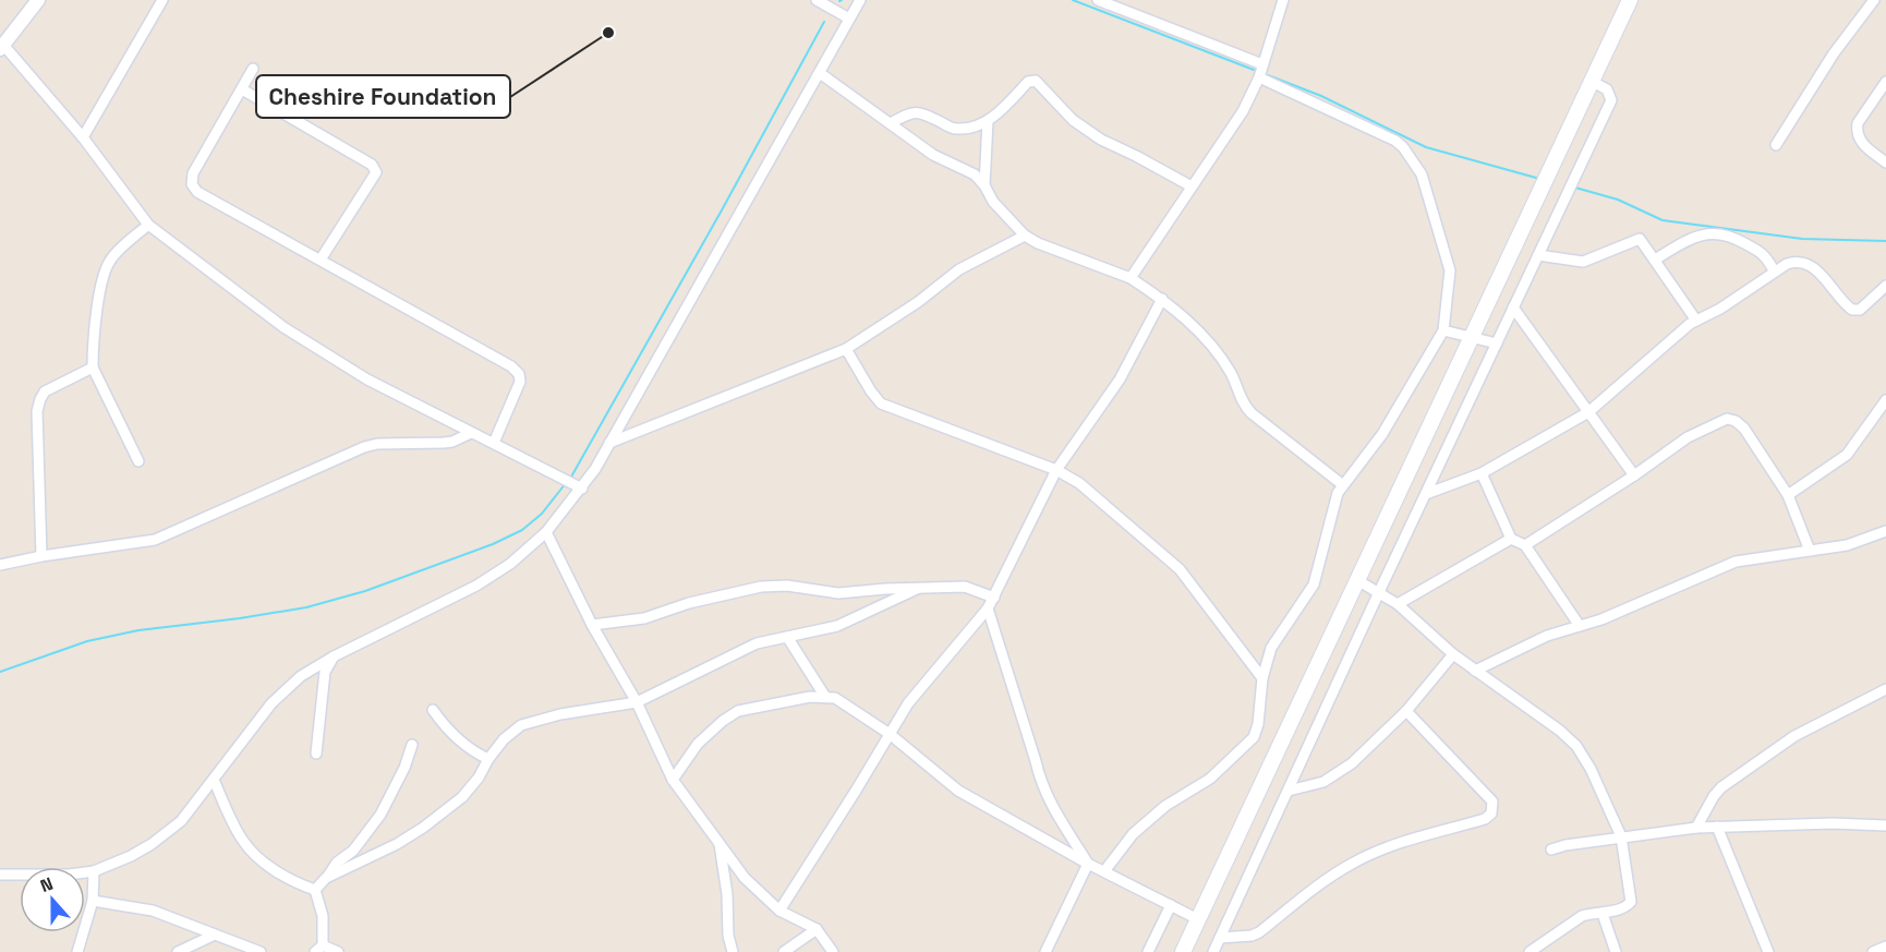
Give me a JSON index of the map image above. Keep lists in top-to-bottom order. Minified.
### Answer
{"places":["Cheshire Foundation"],"north":"top"}
